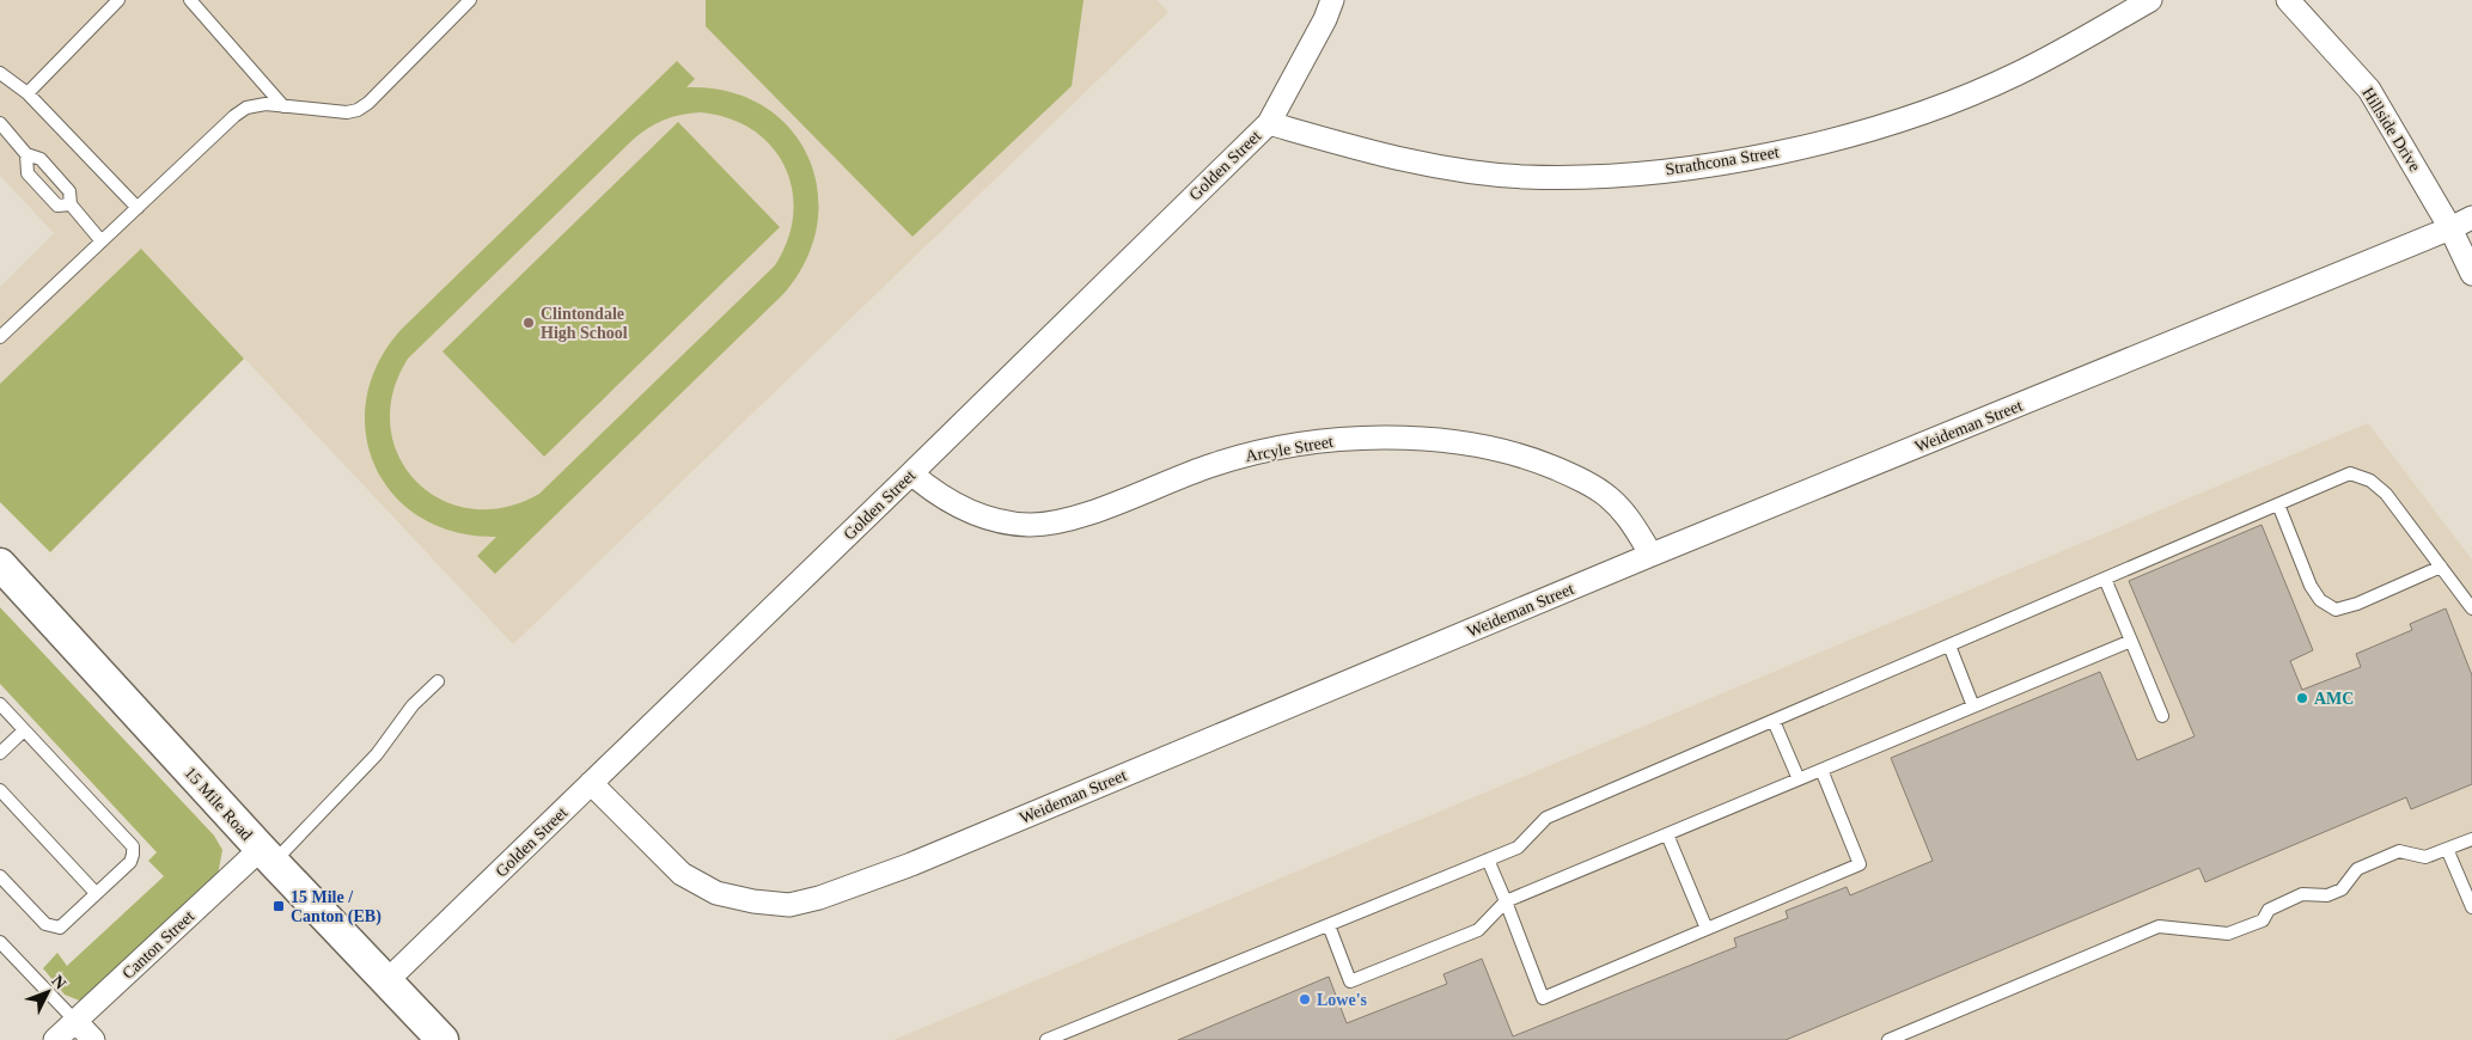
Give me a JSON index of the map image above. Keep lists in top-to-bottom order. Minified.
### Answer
{"streets":{"main road":["15 Mile Road"],"street":["Hillside Drive","Strathcona Street","Golden Street","Weideman Street","Arcyle Street","Canton Street"]},"crossings":[["Hillside Drive","Weideman Street"],["Strathcona Street","Golden Street"],["Golden Street","Weideman Street"],["Golden Street","Arcyle Street"],["Golden Street","15 Mile Road"],["Weideman Street","Arcyle Street"],["15 Mile Road","Canton Street"]],"places":{"other":["Clintondale High School","AMC","Lowe's"],"transit":["15 Mile / Canton (EB)"]},"north":"top right"}
